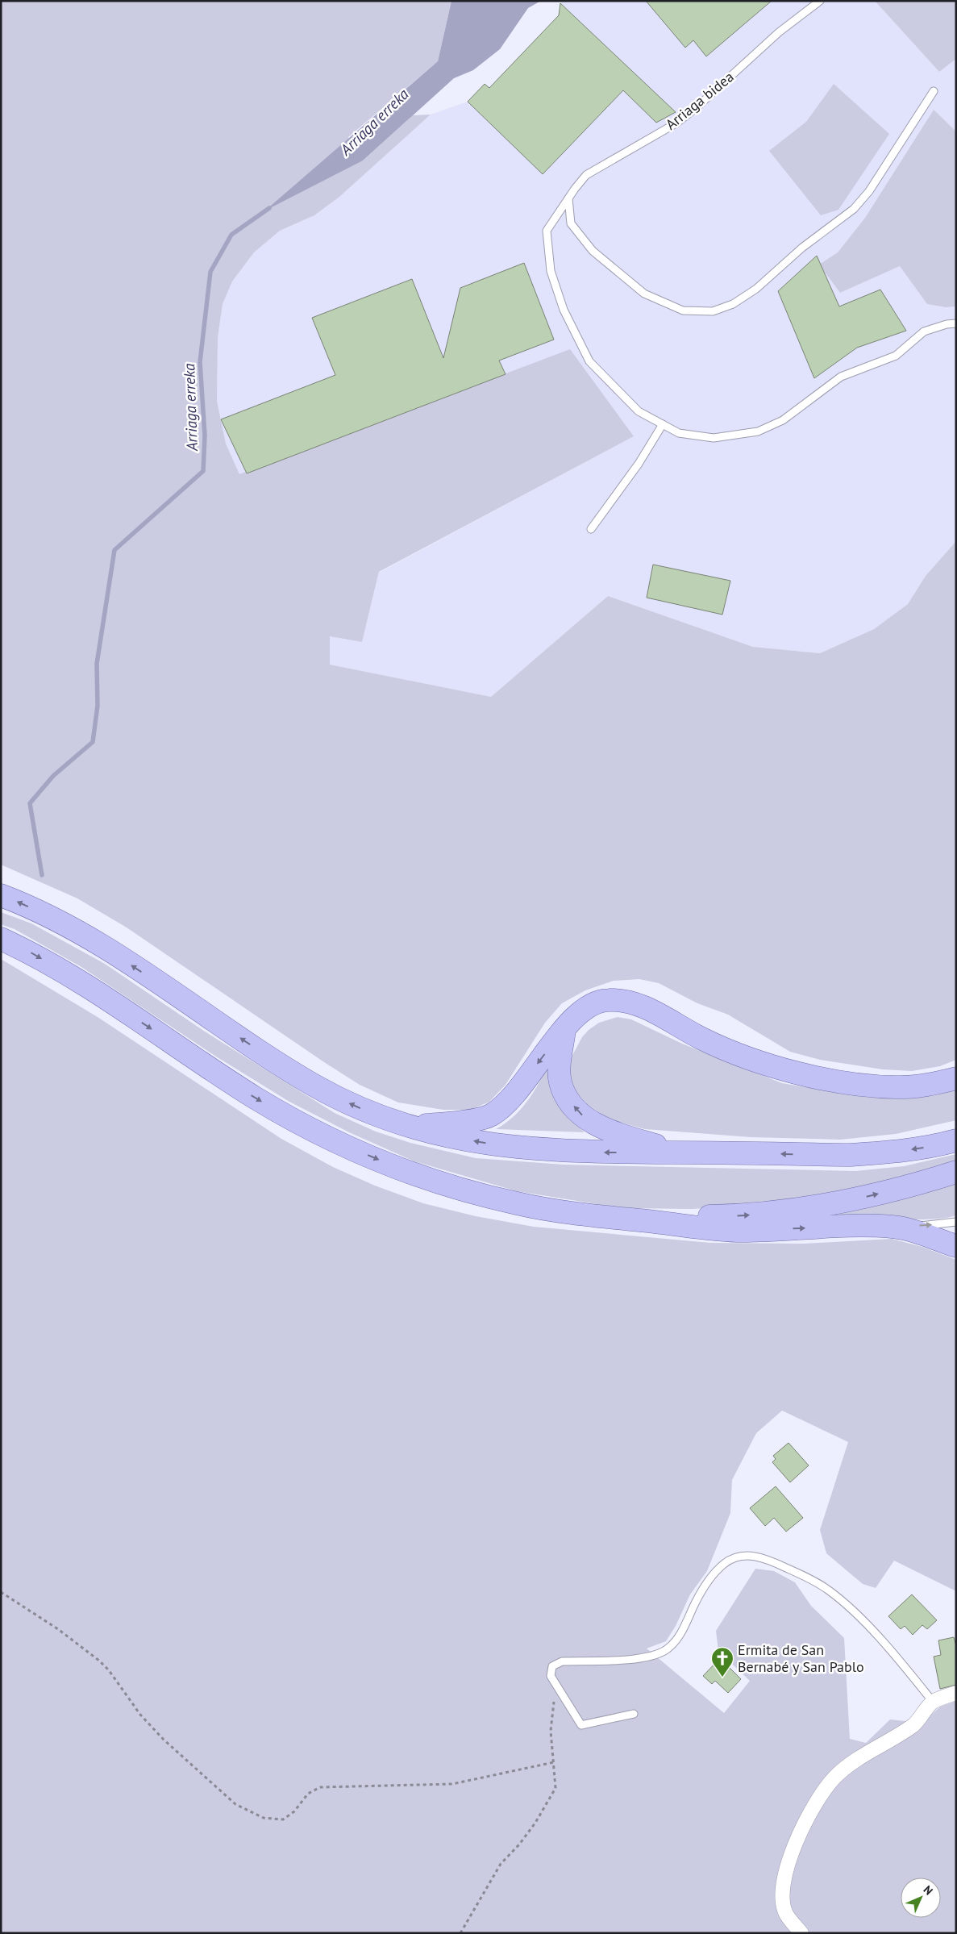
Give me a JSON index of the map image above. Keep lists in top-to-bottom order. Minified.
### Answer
{"streets":{"lane":["Arriaga bidea"]},"water":["Arriaga erreka"],"places":{"church":["Ermita de San Bernabé y San Pablo"]},"north":"top right"}
